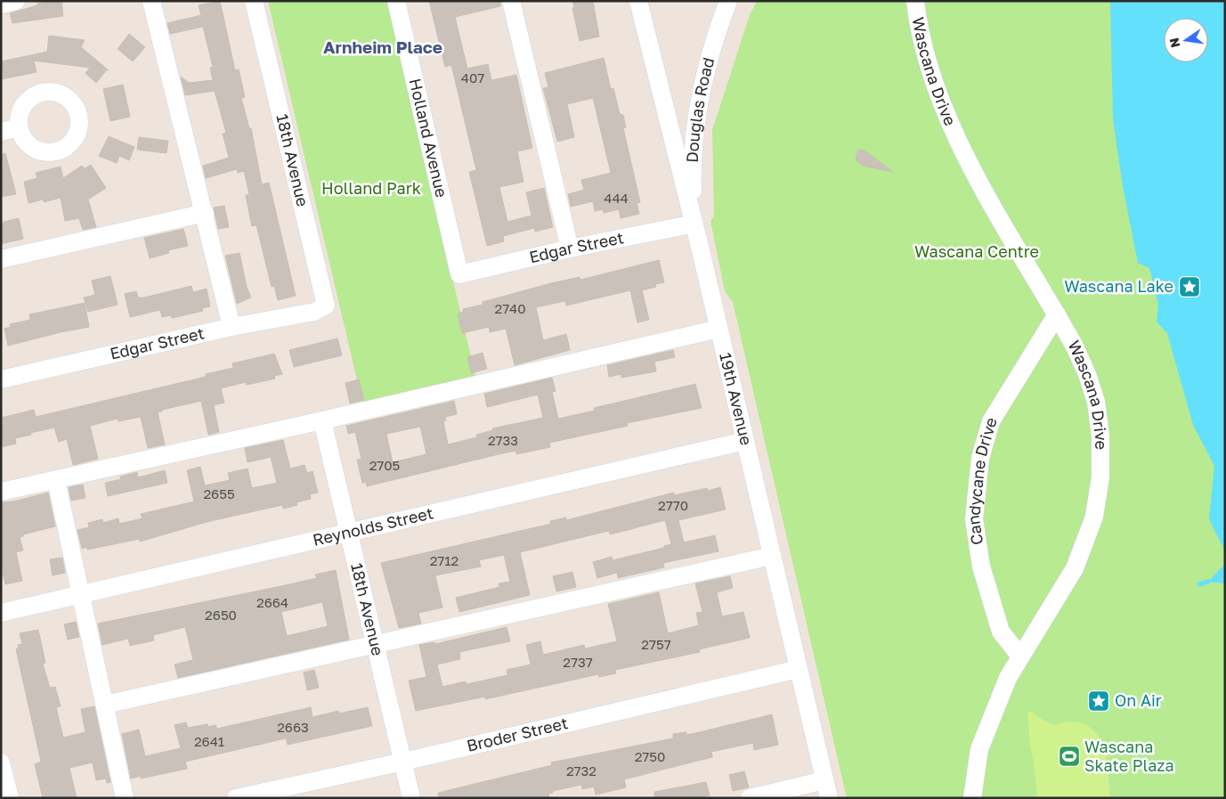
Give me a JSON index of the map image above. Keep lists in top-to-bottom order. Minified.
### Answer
{"streets":{"street":["Wascana Drive","Douglas Road","Holland Avenue","18th Avenue","Edgar Street","19th Avenue","Candycane Drive","Reynolds Street","Broder Street"]},"crossings":[["Wascana Drive","Candycane Drive"],["Douglas Road","Edgar Street"],["Douglas Road","19th Avenue"],["Holland Avenue","Edgar Street"],["18th Avenue","Edgar Street"],["18th Avenue","Reynolds Street"],["18th Avenue","Broder Street"],["Edgar Street","19th Avenue"],["19th Avenue","Reynolds Street"],["19th Avenue","Broder Street"]],"districts":["Arnheim Place"],"parks":["Holland Park","Wascana Centre"],"places":{"place":["Wascana Lake","On Air"],"sports":["Wascana Skate Plaza"]},"house_numbers":["407","444","2740","2733","2705","2655","2770","2712","2664","2650","2757","2737","2663","2641","2750","2732"],"north":"left"}
